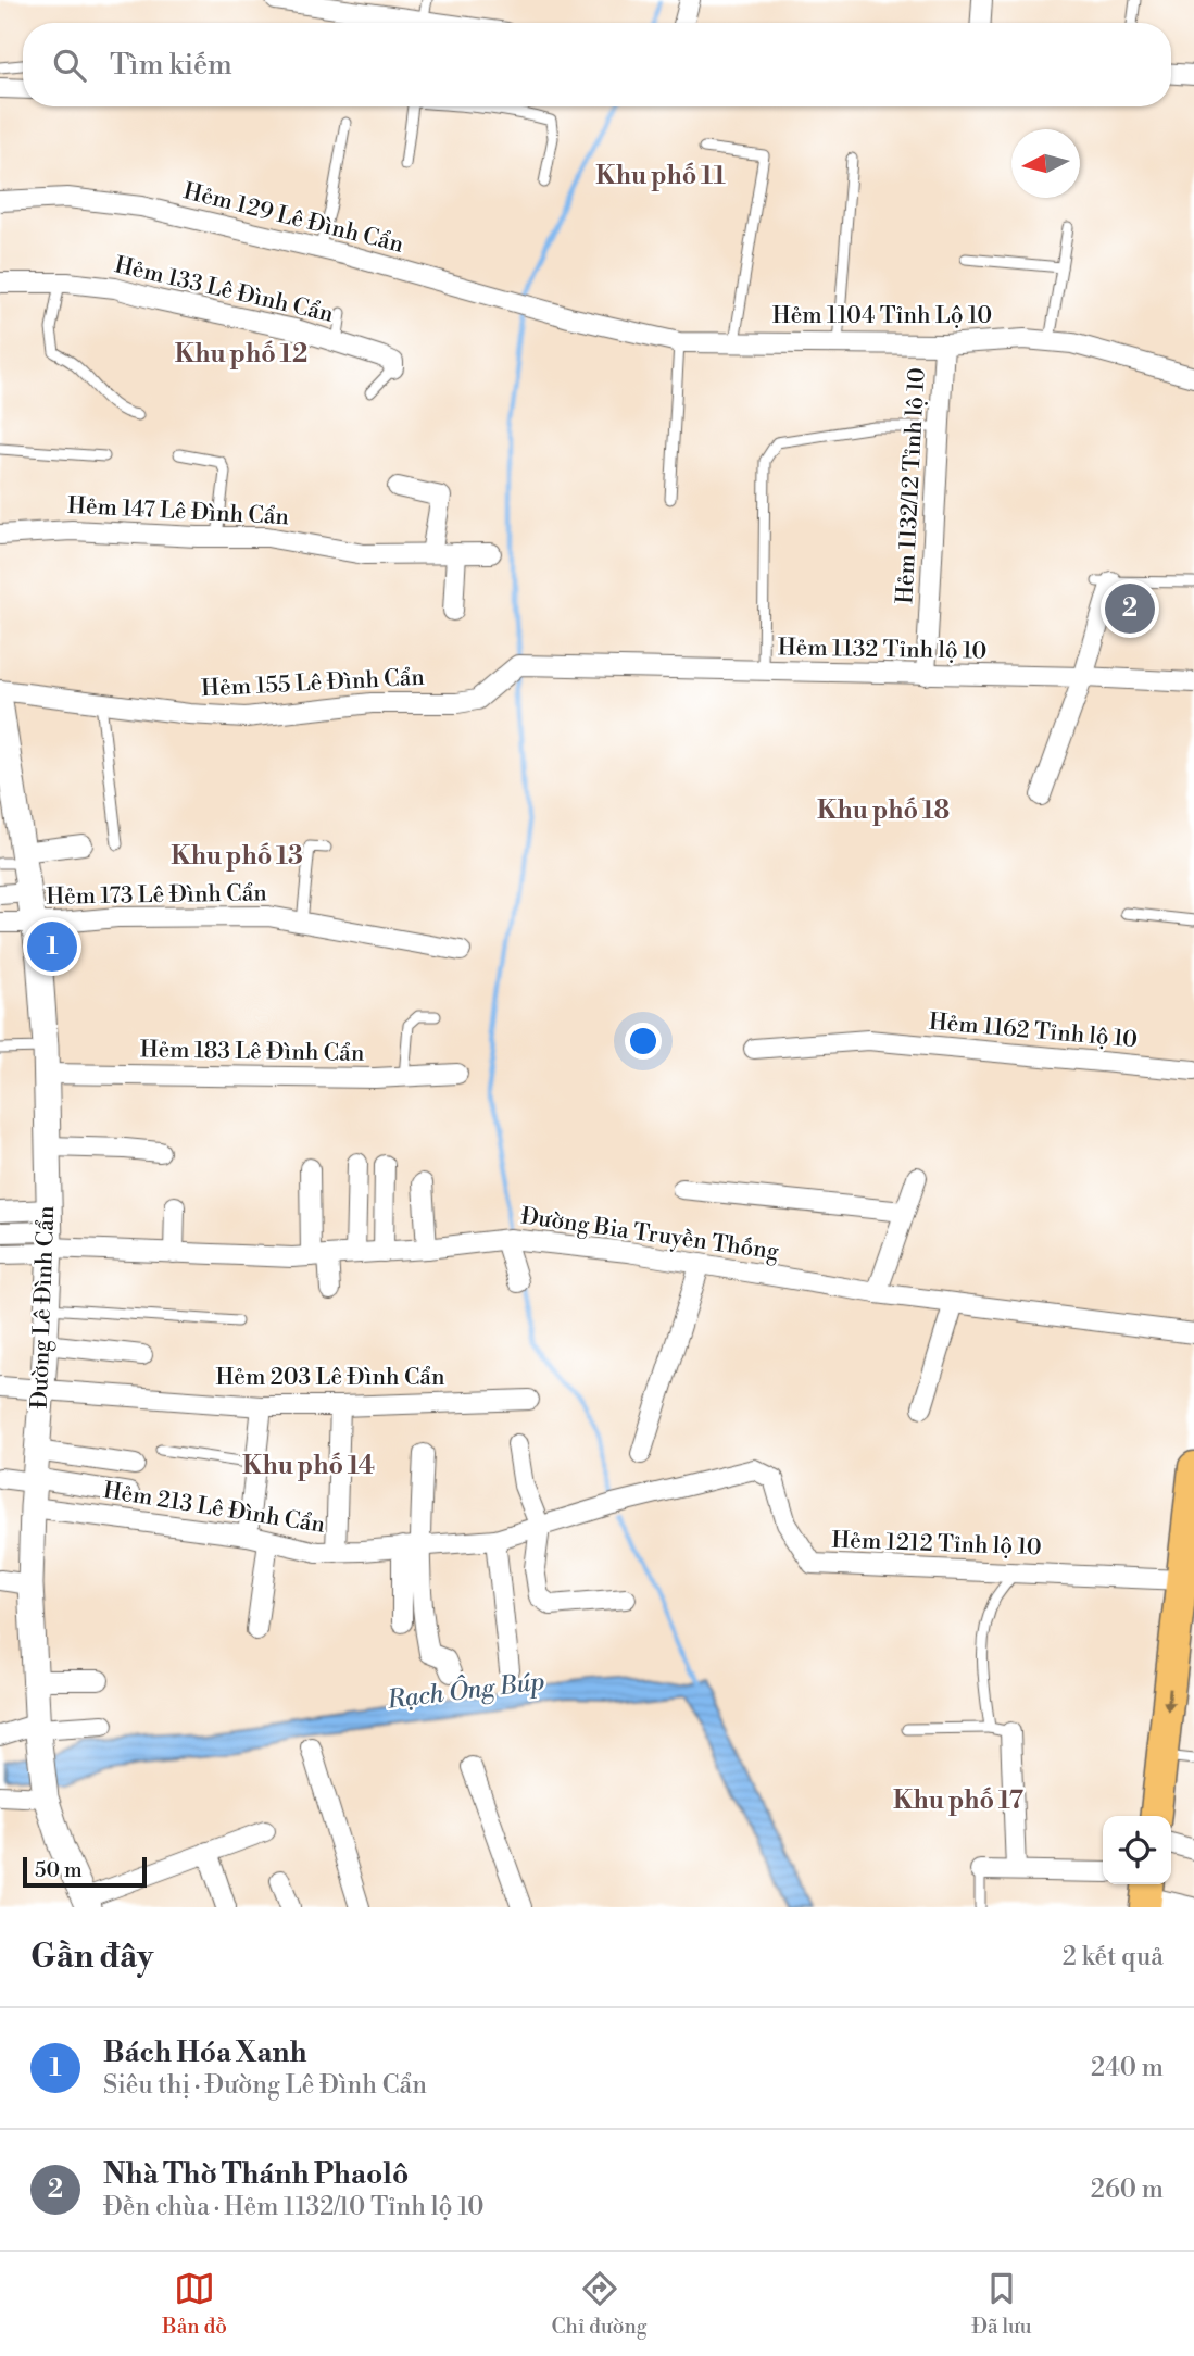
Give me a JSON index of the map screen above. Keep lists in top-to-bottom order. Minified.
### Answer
{"streets":{"street":["Hẻm 129 Lê Đình Cẩn","Hẻm 133 Lê Đình Cẩn","Hẻm 1104 Tỉnh Lộ 10","Hẻm 1132/12 Tỉnh lộ 10","Hẻm 147 Lê Đình Cẩn","Hẻm 1132 Tỉnh lộ 10","Hẻm 155 Lê Đình Cẩn","Hẻm 173 Lê Đình Cẩn","Hẻm 1162 Tỉnh lộ 10","Hẻm 183 Lê Đình Cẩn","Đường Bia Truyền Thống","Đường Lê Đình Cẩn","Hẻm 203 Lê Đình Cẩn","Hẻm 213 Lê Đình Cẩn","Hẻm 1212 Tỉnh lộ 10"]},"crossings":[["Hẻm 129 Lê Đình Cẩn","Hẻm 1104 Tỉnh Lộ 10"],["Hẻm 1104 Tỉnh Lộ 10","Hẻm 1132/12 Tỉnh lộ 10"],["Hẻm 1132/12 Tỉnh lộ 10","Hẻm 1132 Tỉnh lộ 10"],["Hẻm 1132 Tỉnh lộ 10","Hẻm 155 Lê Đình Cẩn"],["Hẻm 173 Lê Đình Cẩn","Đường Lê Đình Cẩn"],["Hẻm 183 Lê Đình Cẩn","Đường Lê Đình Cẩn"],["Đường Bia Truyền Thống","Đường Lê Đình Cẩn"],["Đường Lê Đình Cẩn","Hẻm 203 Lê Đình Cẩn"],["Đường Lê Đình Cẩn","Hẻm 213 Lê Đình Cẩn"],["Hẻm 213 Lê Đình Cẩn","Hẻm 1212 Tỉnh lộ 10"]],"districts":["Khu phố 11","Khu phố 12","Khu phố 18","Khu phố 13","Khu phố 14","Khu phố 17"],"water":["Rạch Ông Búp"],"scale_bar":"50 m","north":"left","page":{"search":"Tìm kiếm","pins":["2","1"],"scale":"50 m","heading":["Gần đây","2 kết quả"],"list":[{"mark":"1","name":"Bách Hóa Xanh","note":"Siêu thị · Đường Lê Đình Cẩn","value":"240 m"},{"mark":"2","name":"Nhà Thờ Thánh Phaolô","note":"Đền chùa · Hẻm 1132/10 Tỉnh lộ 10","value":"260 m"}],"nav":["Bản đồ","Chỉ đường","Đã lưu"]}}
